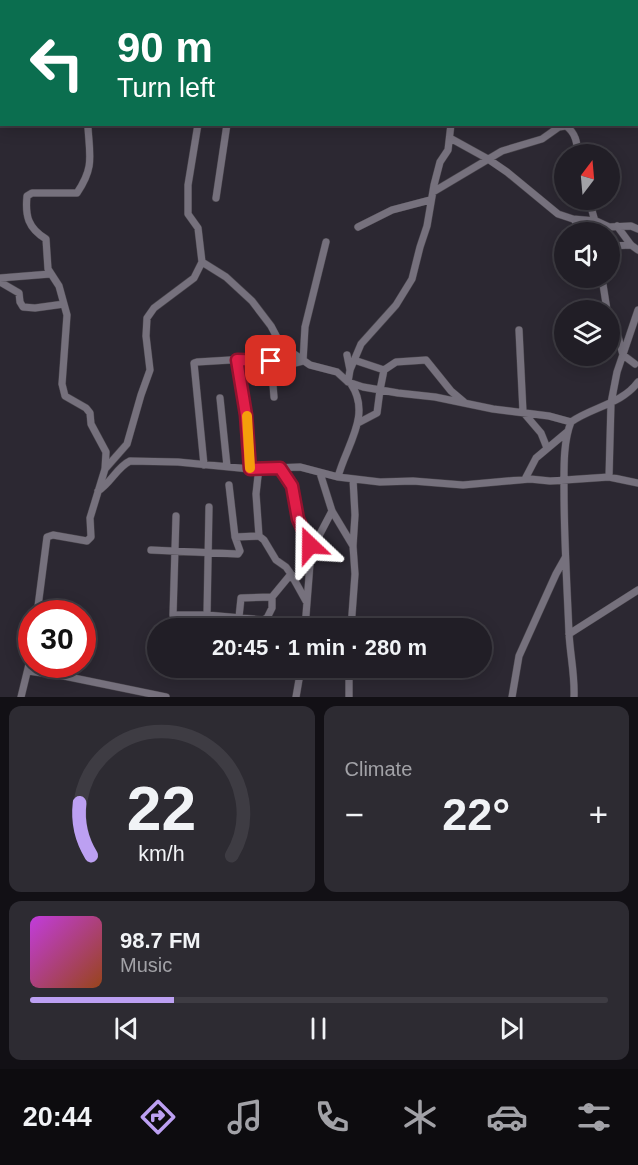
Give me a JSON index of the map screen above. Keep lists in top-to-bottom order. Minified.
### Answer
{"north":"top","page":{"turn":["90 m","Turn left"],"limit":"30","trip":"20:45 · 1 min · 280 m","tile":"Climate","heat":["−","22°","+"],"song":["98.7 FM","Music"],"tabs":"20:44","gauge":["22","km/h"]}}
